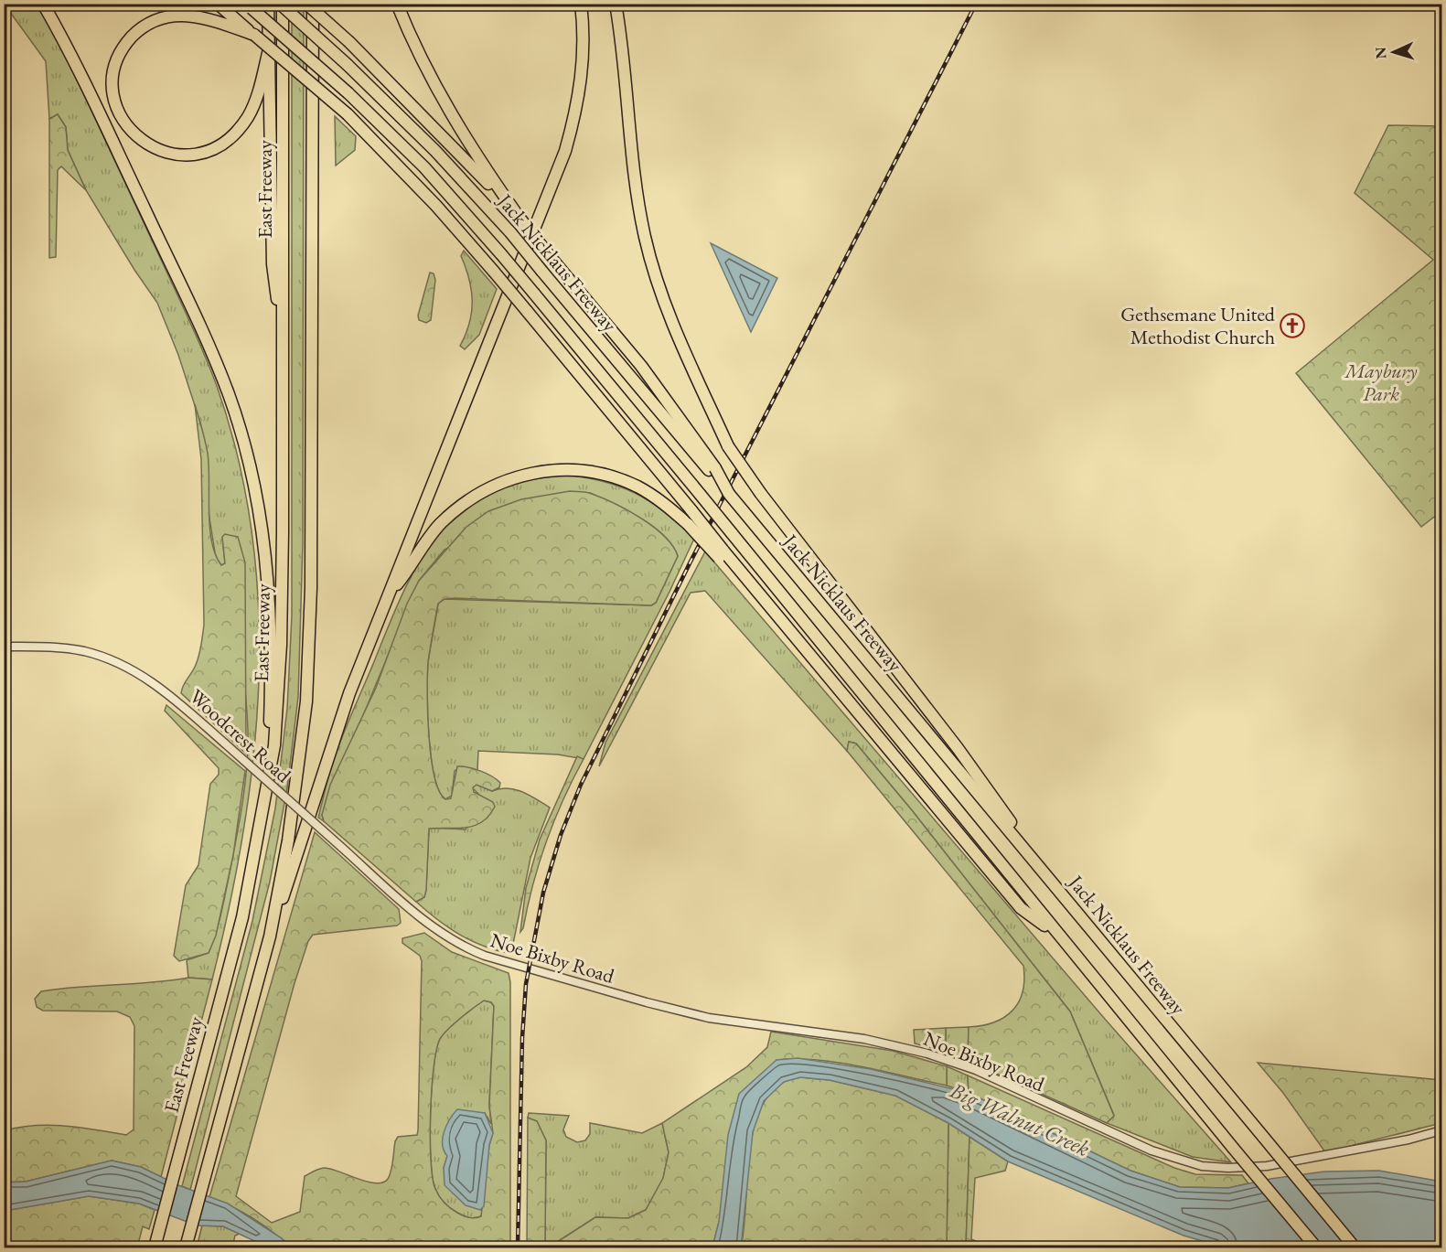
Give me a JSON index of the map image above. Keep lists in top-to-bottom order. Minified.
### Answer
{"streets":{"highway":["East Freeway","Jack Nicklaus Freeway"],"street":["Woodcrest Road","Noe Bixby Road"]},"crossings":[["East Freeway","Jack Nicklaus Freeway"],["Woodcrest Road","Noe Bixby Road"]],"water":["Big Walnut Creek"],"parks":["Maybury Park"],"places":{"church":["Gethsemane United Methodist Church"]},"north":"left"}
